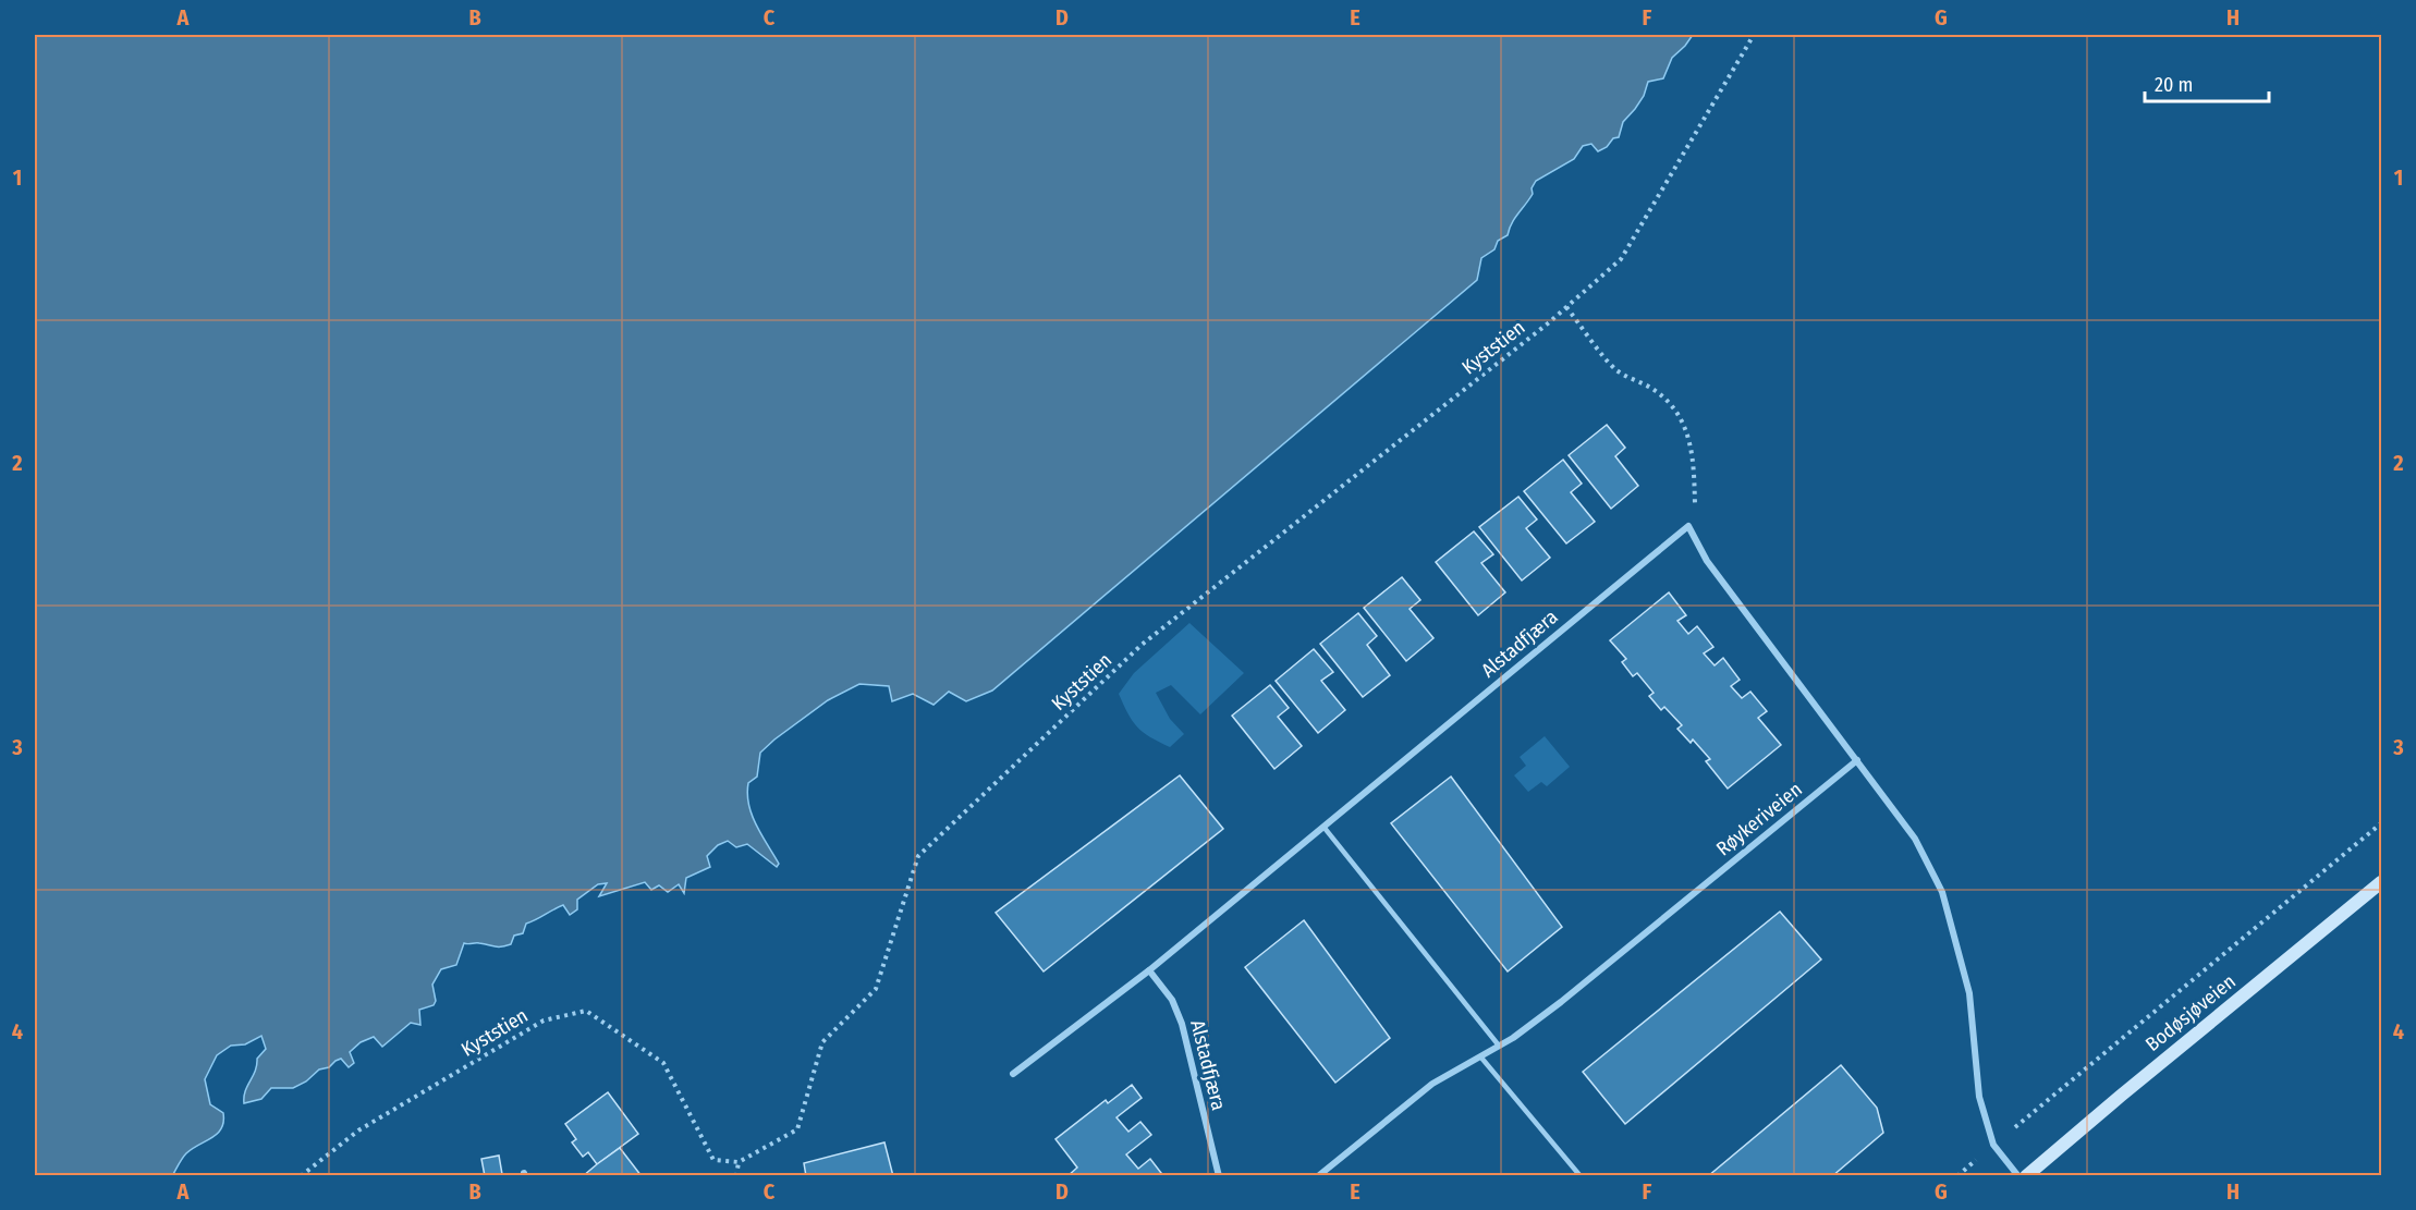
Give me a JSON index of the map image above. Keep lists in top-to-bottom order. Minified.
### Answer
{"streets":{"street":["Alstadfjæra","Røykeriveien","Bodøsjøveien"],"path":["Kyststien"]},"scale_bar":"20 m","grid":{"columns":["A","B","C","D","E","F","G","H"],"rows":["1","2","3","4"]}}
